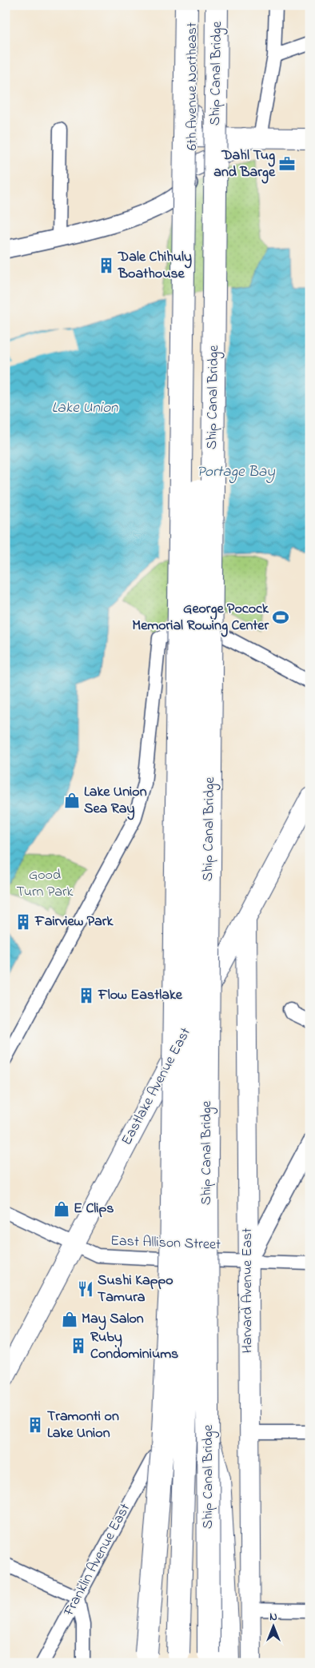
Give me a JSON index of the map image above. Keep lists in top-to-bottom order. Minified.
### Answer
{"streets":{"highway":["Ship Canal Bridge"],"main road":["6th Avenue Northeast","Eastlake Avenue East","Harvard Avenue East"],"street":["East Allison Street","Franklin Avenue East"]},"crossings":[["Eastlake Avenue East","East Allison Street"],["Eastlake Avenue East","Harvard Avenue East"],["East Allison Street","Harvard Avenue East"]],"water":["Lake Union","Portage Bay"],"parks":["Good Turn Park"],"places":{"office":["Dahl Tug and Barge"],"building":["Dale Chihuly Boathouse","Fairview Park","Flow Eastlake","Ruby Condominiums","Tramonti on Lake Union"],"sports":["George Pocock Memorial Rowing Center"],"shop":["Lake Union Sea Ray","E Clips","May Salon"],"restaurant":["Sushi Kappo Tamura"]},"north":"top"}
